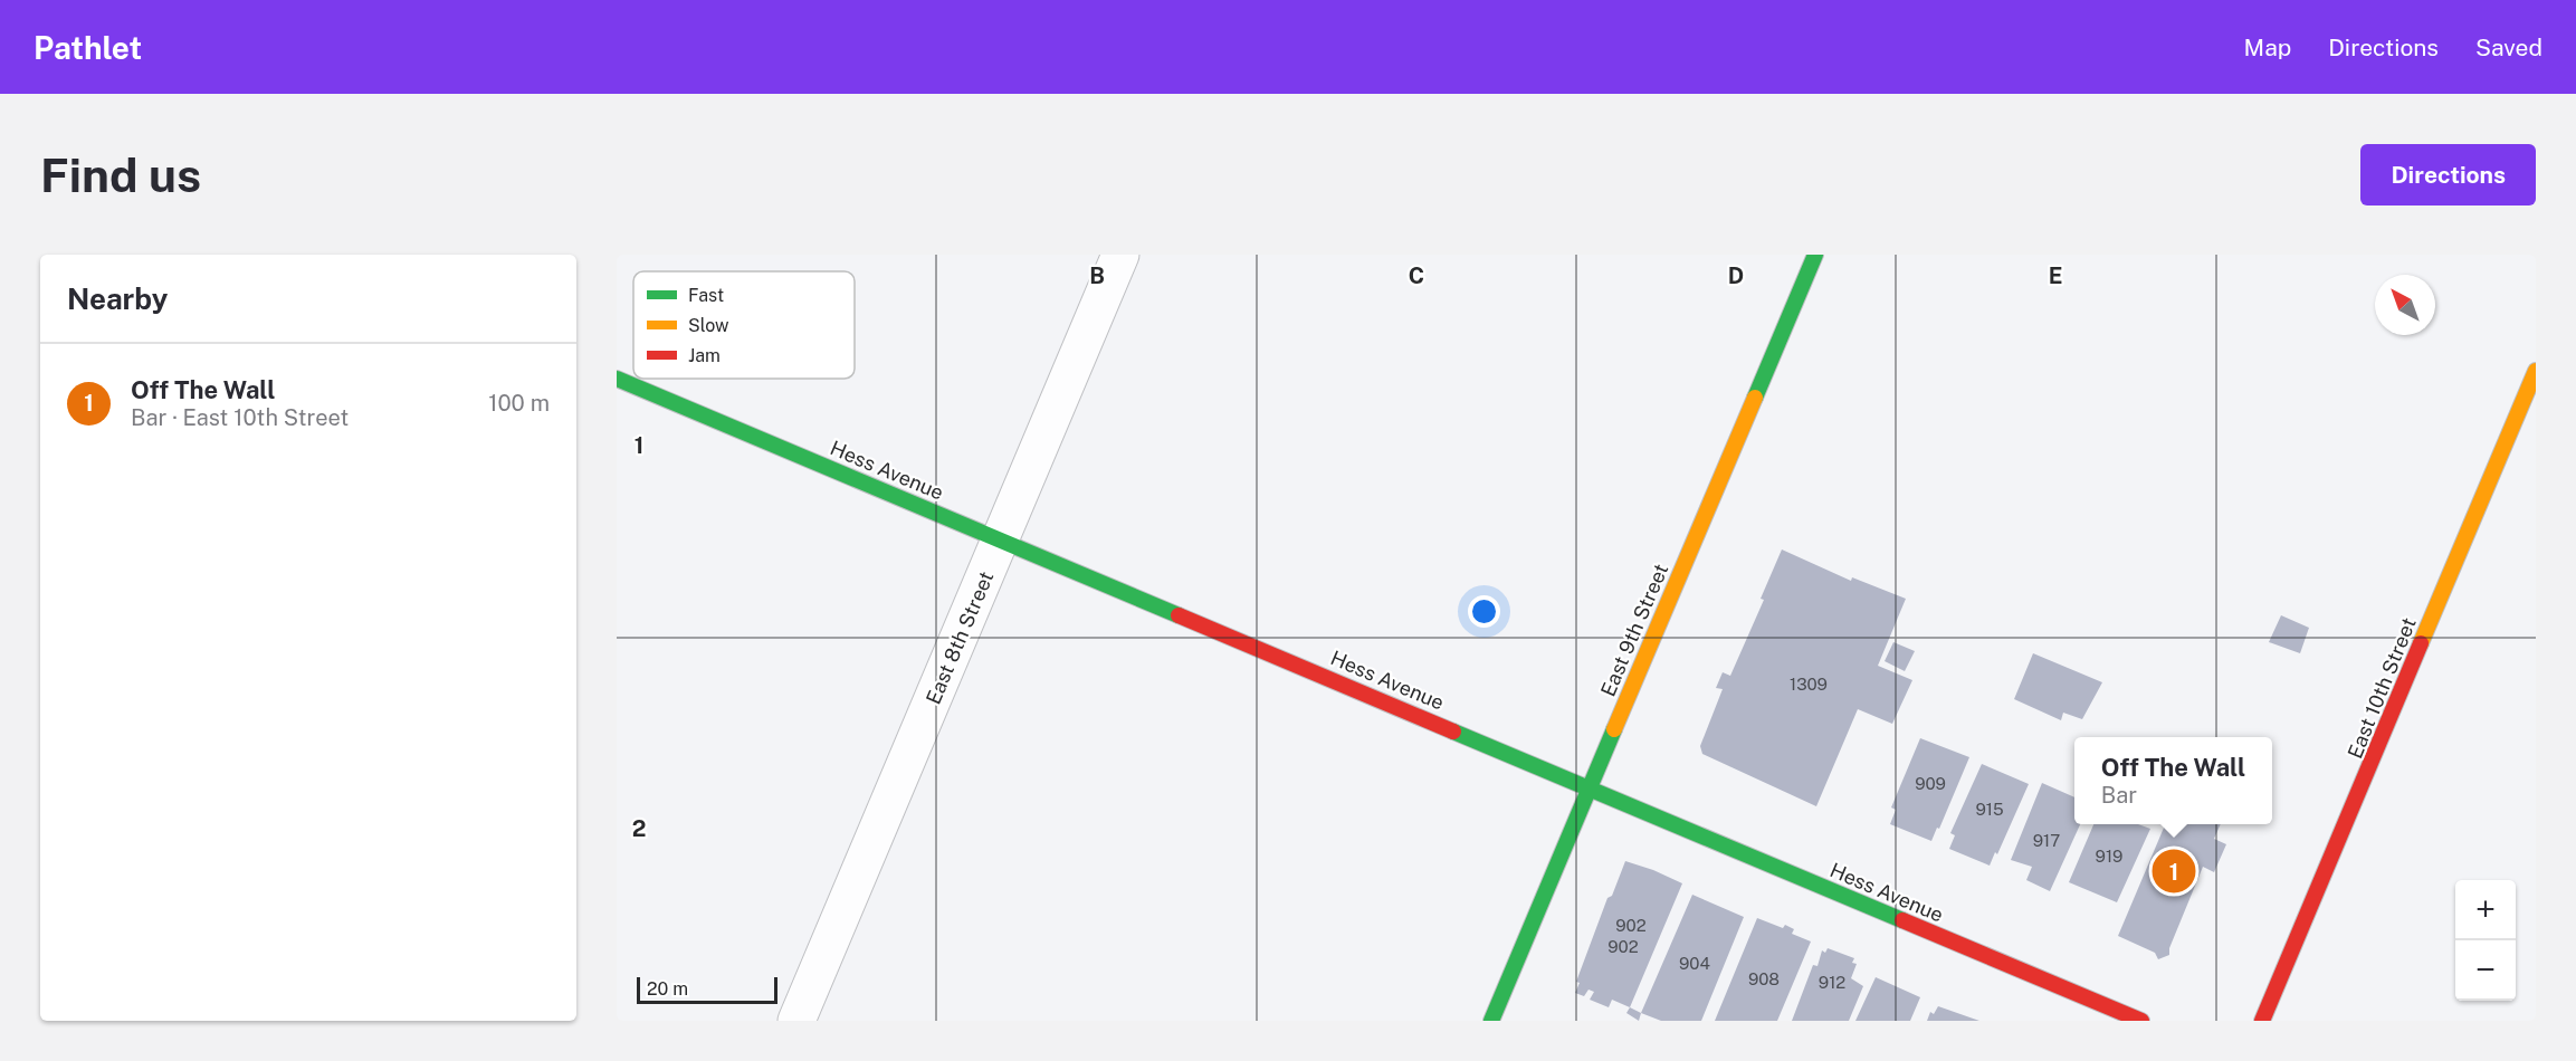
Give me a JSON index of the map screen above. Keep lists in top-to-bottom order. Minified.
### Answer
{"streets":{"street":["Hess Avenue","East 9th Street","East 8th Street","East 10th Street"]},"crossings":[["Hess Avenue","East 9th Street"],["Hess Avenue","East 8th Street"]],"house_numbers":["1309","909","915","917","919","902","902","904","908","912"],"legend":["Fast","Slow","Jam"],"scale_bar":"20 m","north":"top left","page":{"header":"Pathlet","nav":["Map","Directions","Saved"],"buttons":"Directions","title":"Find us","heading":"Nearby","list":[{"mark":"1","name":"Off The Wall","note":"Bar · East 10th Street","value":"100 m"}],"popup":["Off The Wall","Bar"],"pins":"1","map_buttons":["+","−"],"scale":"20 m"},"grid":{"columns":["B","C","D","E"],"rows":["1","2"]}}
